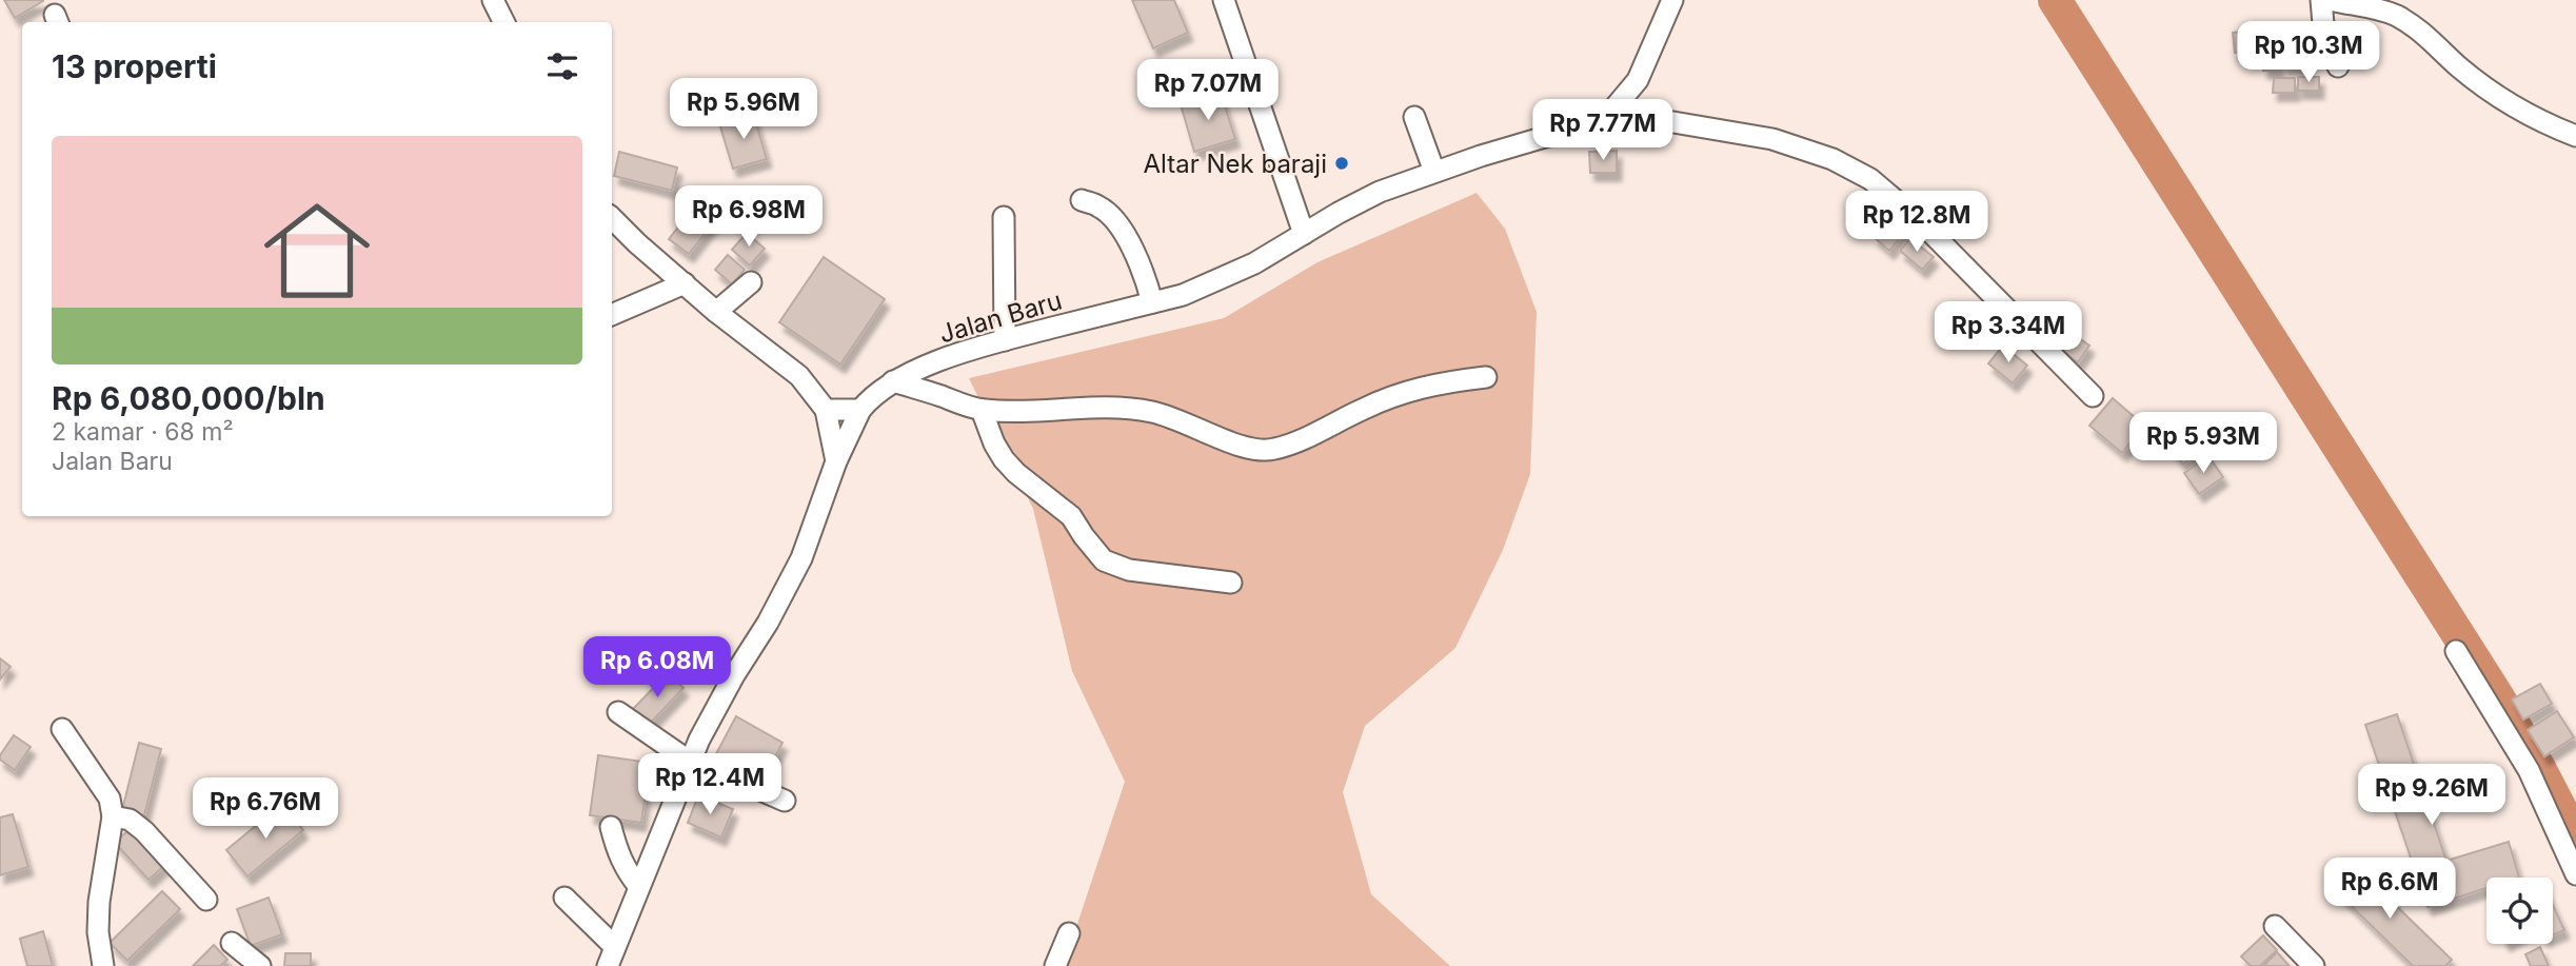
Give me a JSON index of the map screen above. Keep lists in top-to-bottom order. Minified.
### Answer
{"streets":{"street":["Jalan Baru"]},"places":["Altar Nek baraji"],"page":{"price":["Rp 10.3M","Rp 7.07M","Rp 5.96M","Rp 7.77M","Rp 6.98M","Rp 12.8M","Rp 3.34M","Rp 5.93M","Rp 6.08M","Rp 12.4M","Rp 9.26M","Rp 6.76M","Rp 6.6M"],"heading":"13 properti","list":[{"name":"Rp 6,080,000/bln","note":"2 kamar · 68 m² · Jalan Baru"}]}}
